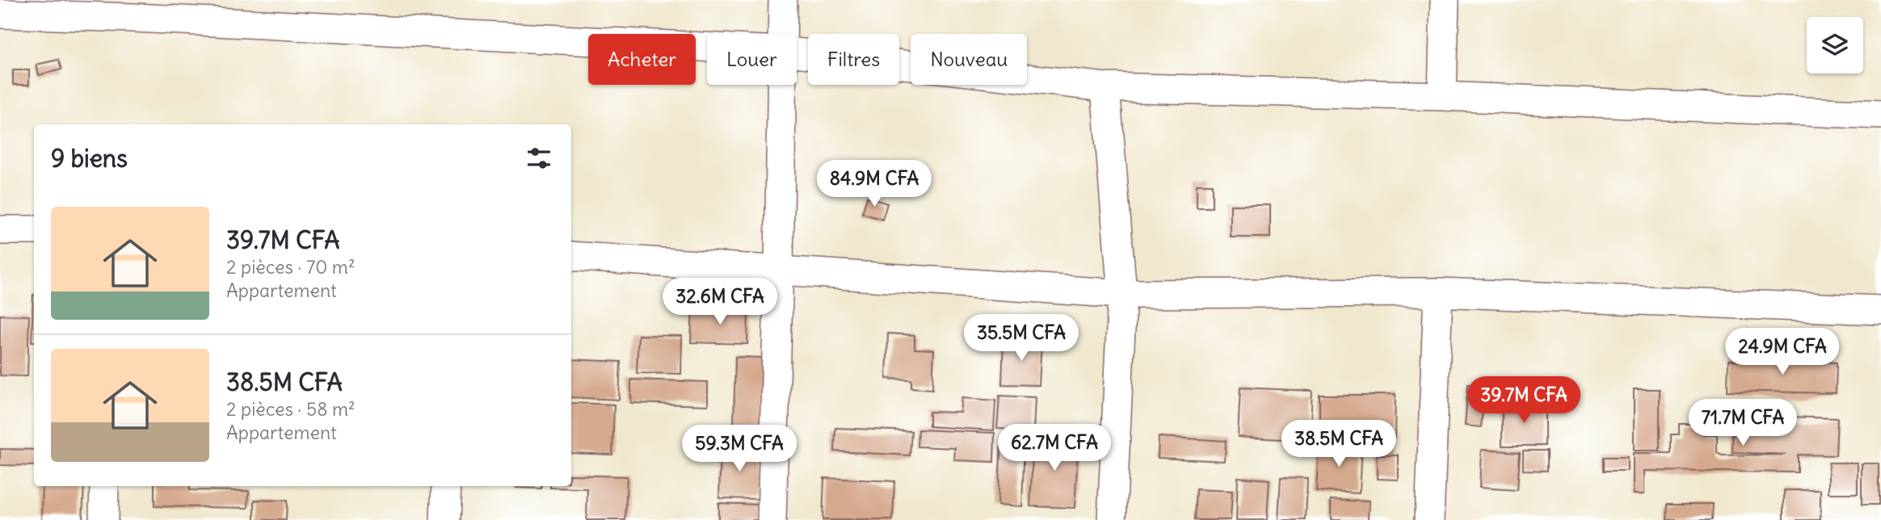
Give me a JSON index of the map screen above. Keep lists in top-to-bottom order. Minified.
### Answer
{"page":{"chip":["Acheter","Louer","Filtres","Nouveau"],"heading":"9 biens","price":["84.9M CFA","32.6M CFA","35.5M CFA","24.9M CFA","39.7M CFA","71.7M CFA","38.5M CFA","62.7M CFA","59.3M CFA"],"list":[{"name":"39.7M CFA","note":"2 pièces · 70 m² · Appartement"},{"name":"38.5M CFA","note":"2 pièces · 58 m² · Appartement"}]}}
